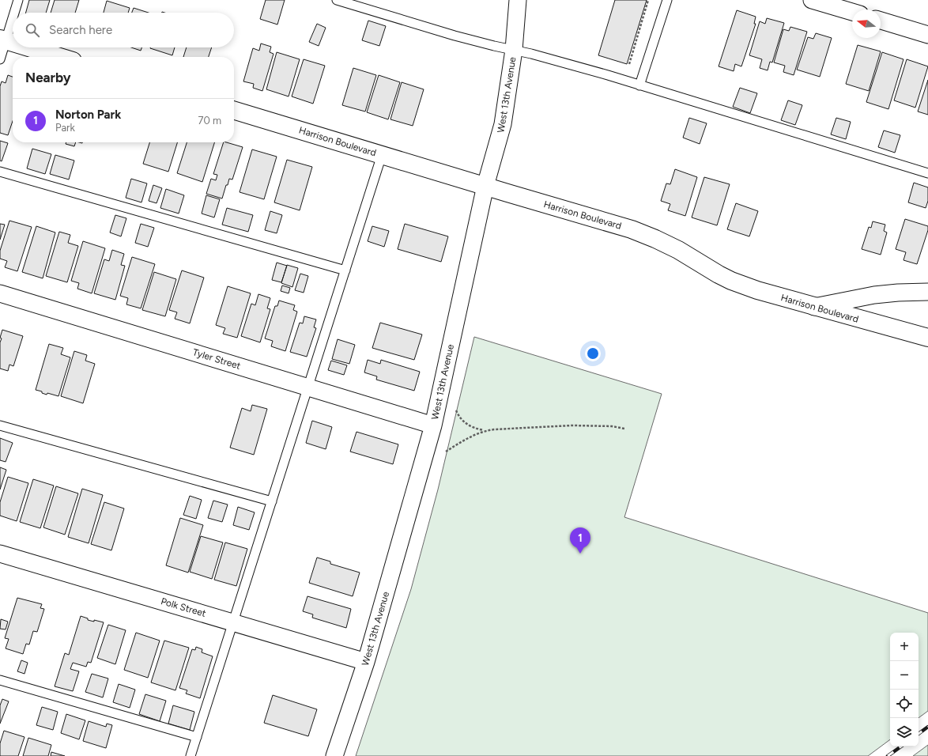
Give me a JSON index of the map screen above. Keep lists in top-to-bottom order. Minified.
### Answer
{"streets":{"street":["West 13th Avenue","Harrison Boulevard","Tyler Street","Polk Street"]},"crossings":[["West 13th Avenue","Harrison Boulevard"],["West 13th Avenue","Tyler Street"],["West 13th Avenue","Polk Street"]],"north":"left","page":{"search":"Search here","heading":"Nearby","list":[{"mark":"1","name":"Norton Park","note":"Park","value":"70 m"}],"pins":"1","map_buttons":["+","−"]}}
